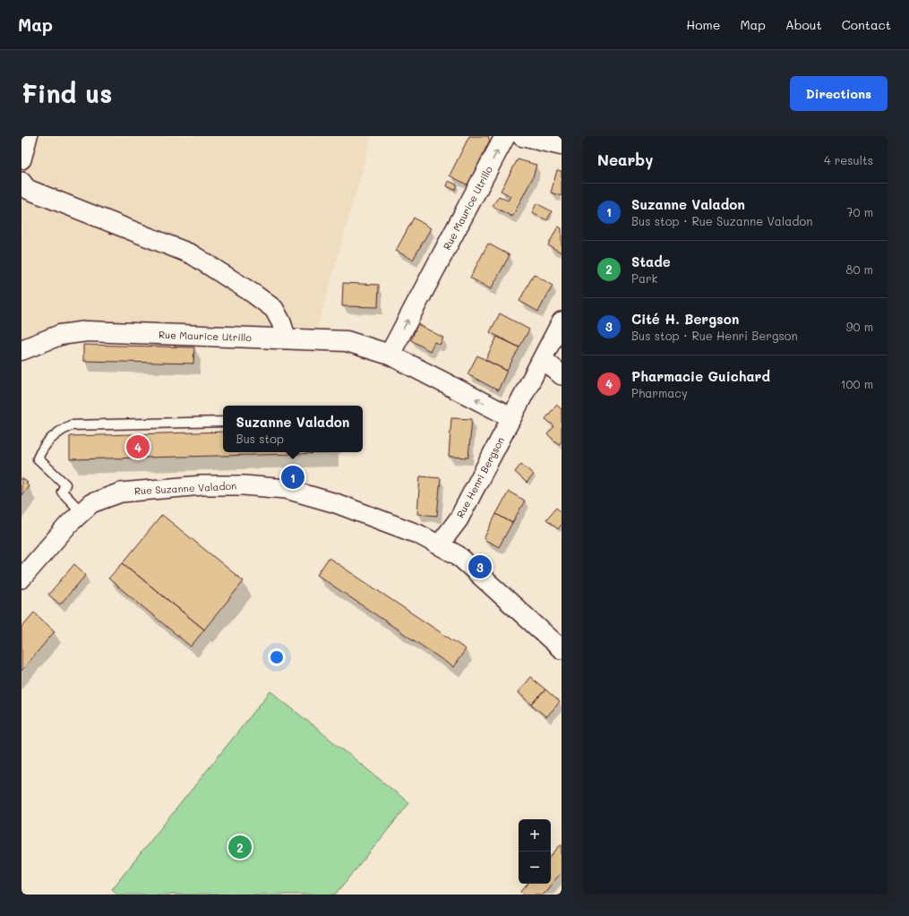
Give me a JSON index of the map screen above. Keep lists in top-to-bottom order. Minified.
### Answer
{"streets":{"street":["Rue Maurice Utrillo","Rue Henri Bergson","Rue Suzanne Valadon"]},"crossings":[["Rue Maurice Utrillo","Rue Henri Bergson"],["Rue Henri Bergson","Rue Suzanne Valadon"]],"page":{"header":"Map","nav":["Home","Map","About","Contact"],"buttons":"Directions","title":"Find us","heading":["Nearby","4 results"],"list":[{"mark":"1","name":"Suzanne Valadon","note":"Bus stop · Rue Suzanne Valadon","value":"70 m"},{"mark":"2","name":"Stade","note":"Park","value":"80 m"},{"mark":"3","name":"Cité H. Bergson","note":"Bus stop · Rue Henri Bergson","value":"90 m"},{"mark":"4","name":"Pharmacie Guichard","note":"Pharmacy","value":"100 m"}],"popup":["Suzanne Valadon","Bus stop"],"pins":["4","1","3","2"],"map_buttons":["+","−"]}}
